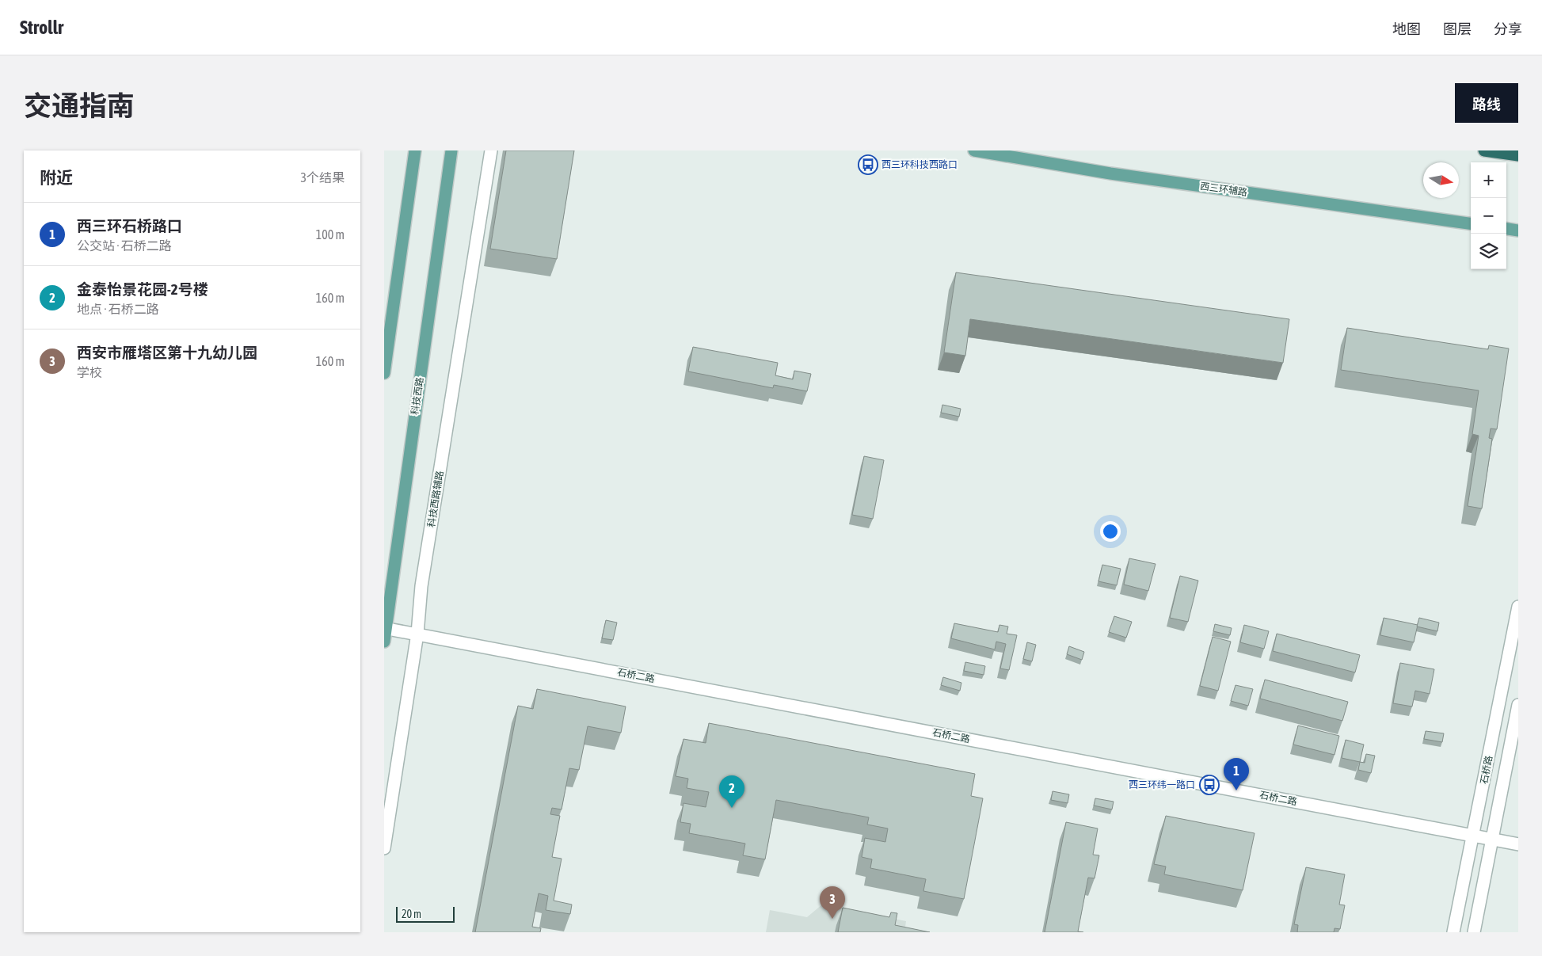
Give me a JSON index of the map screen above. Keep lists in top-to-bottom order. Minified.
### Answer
{"streets":{"main road":["西三环辅路","科技西路"],"street":["科技西路辅路","石桥二路","石桥路"]},"crossings":[["科技西路","石桥二路"],["科技西路辅路","石桥二路"],["石桥二路","石桥路"]],"places":{"bus stop":["西三环科技西路口","西三环纬一路口"]},"scale_bar":"20 m","north":"right","page":{"header":"Strollr","nav":["地图","图层","分享"],"title":"交通指南","buttons":"路线","heading":["附近","3个结果"],"map_buttons":["+","−"],"list":[{"mark":"1","name":"西三环石桥路口","note":"公交站 · 石桥二路","value":"100 m"},{"mark":"2","name":"金泰怡景花园-2号楼","note":"地点 · 石桥二路","value":"160 m"},{"mark":"3","name":"西安市雁塔区第十九幼儿园","note":"学校","value":"160 m"}],"pins":["1","2","3"],"scale":"20 m"}}
